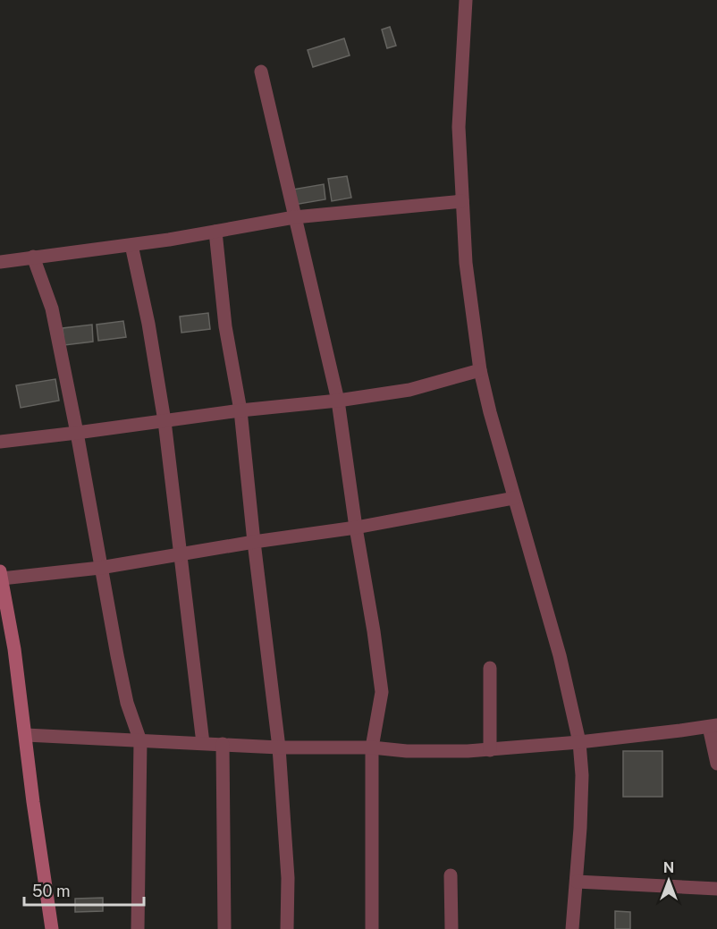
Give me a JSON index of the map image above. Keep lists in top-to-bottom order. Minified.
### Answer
{"scale_bar":"50 m","north":"top"}
